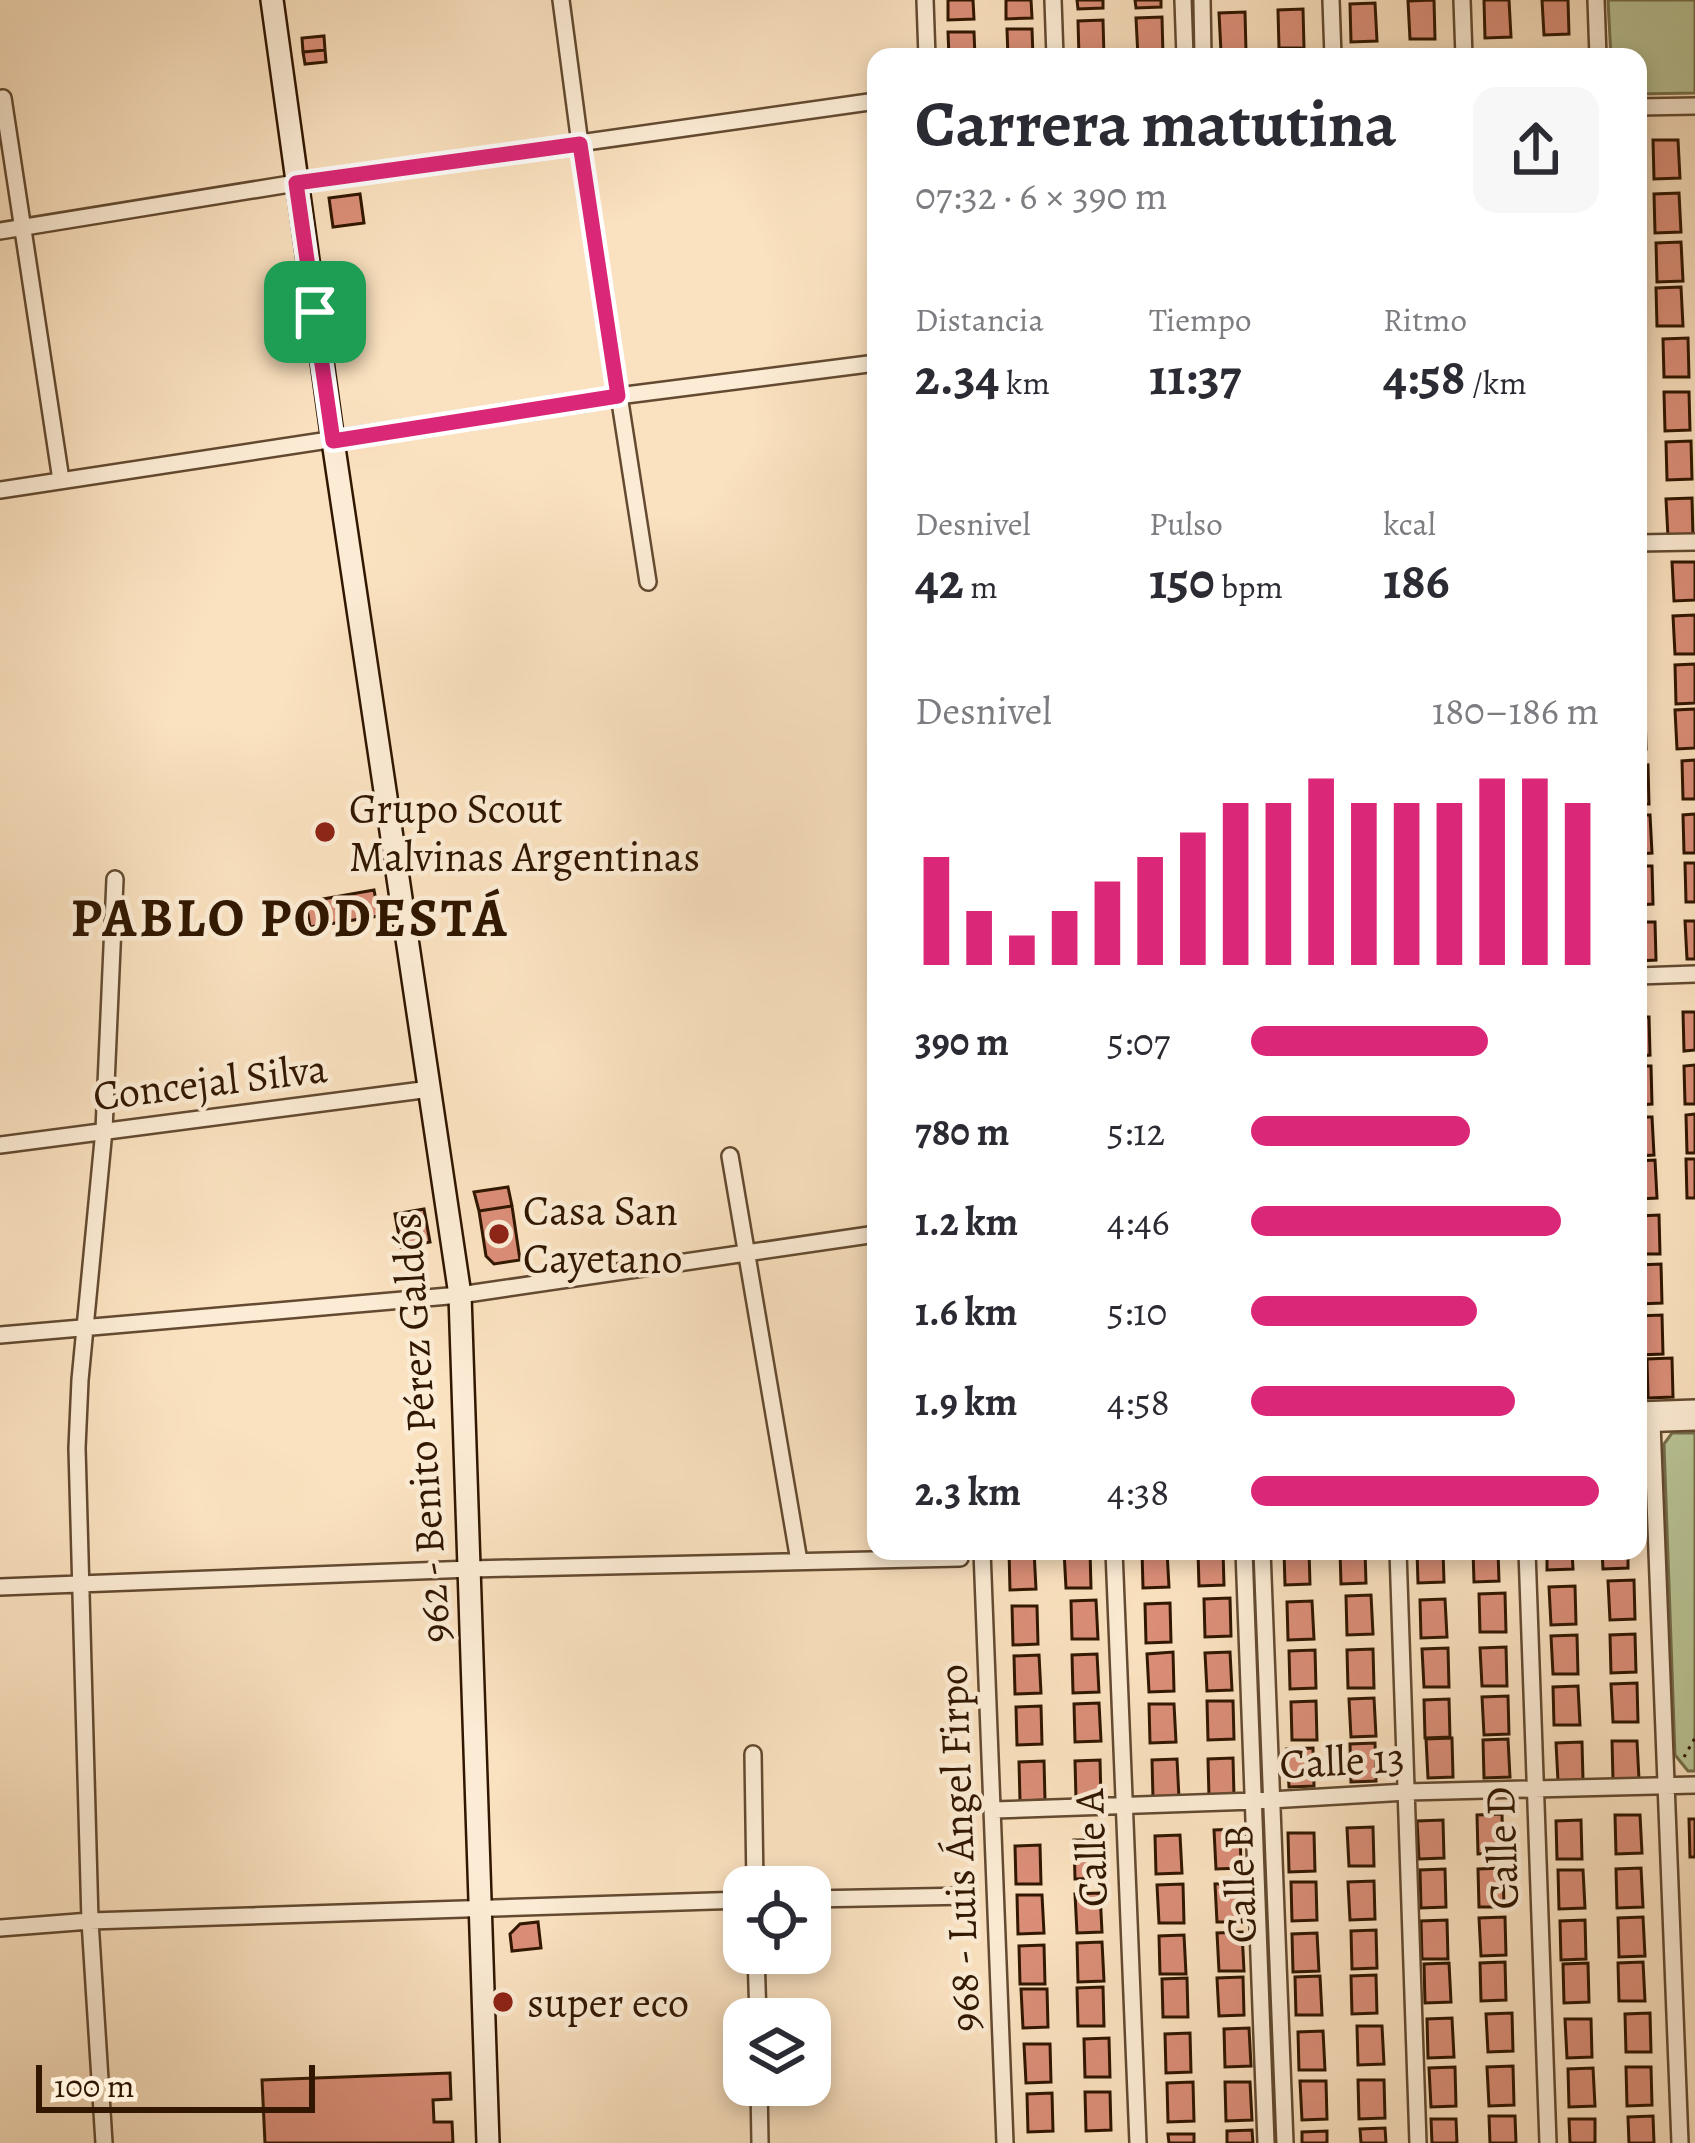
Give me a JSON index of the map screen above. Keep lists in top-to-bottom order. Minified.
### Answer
{"streets":{"main road":["962 - Benito Pérez Galdós"],"street":["Concejal Silva","Calle 13","968 - Luis Ángel Firpo","Calle A","Calle D","Calle B"]},"crossings":[["Concejal Silva","962 - Benito Pérez Galdós"],["Calle 13","968 - Luis Ángel Firpo"],["Calle 13","Calle A"],["Calle 13","Calle D"],["Calle 13","Calle B"]],"districts":["PABLO PODESTÁ"],"places":["Grupo Scout Malvinas Argentinas","Casa San Cayetano","super eco"],"scale_bar":"100 m","page":{"heading":["Carrera matutina","07:32 · 6 × 390 m"],"stats":[["Distancia","2.34 km"],["Tiempo","11:37"],["Ritmo","4:58 /km"],["Desnivel","42 m"],["Pulso","150 bpm"],["kcal","186"]],"chart":["Desnivel","180–186 m"],"list":[{"name":"390 m","note":"5:07"},{"name":"780 m","note":"5:12"},{"name":"1.2 km","note":"4:46"},{"name":"1.6 km","note":"5:10"},{"name":"1.9 km","note":"4:58"},{"name":"2.3 km","note":"4:38"}],"scale":"100 m"}}
